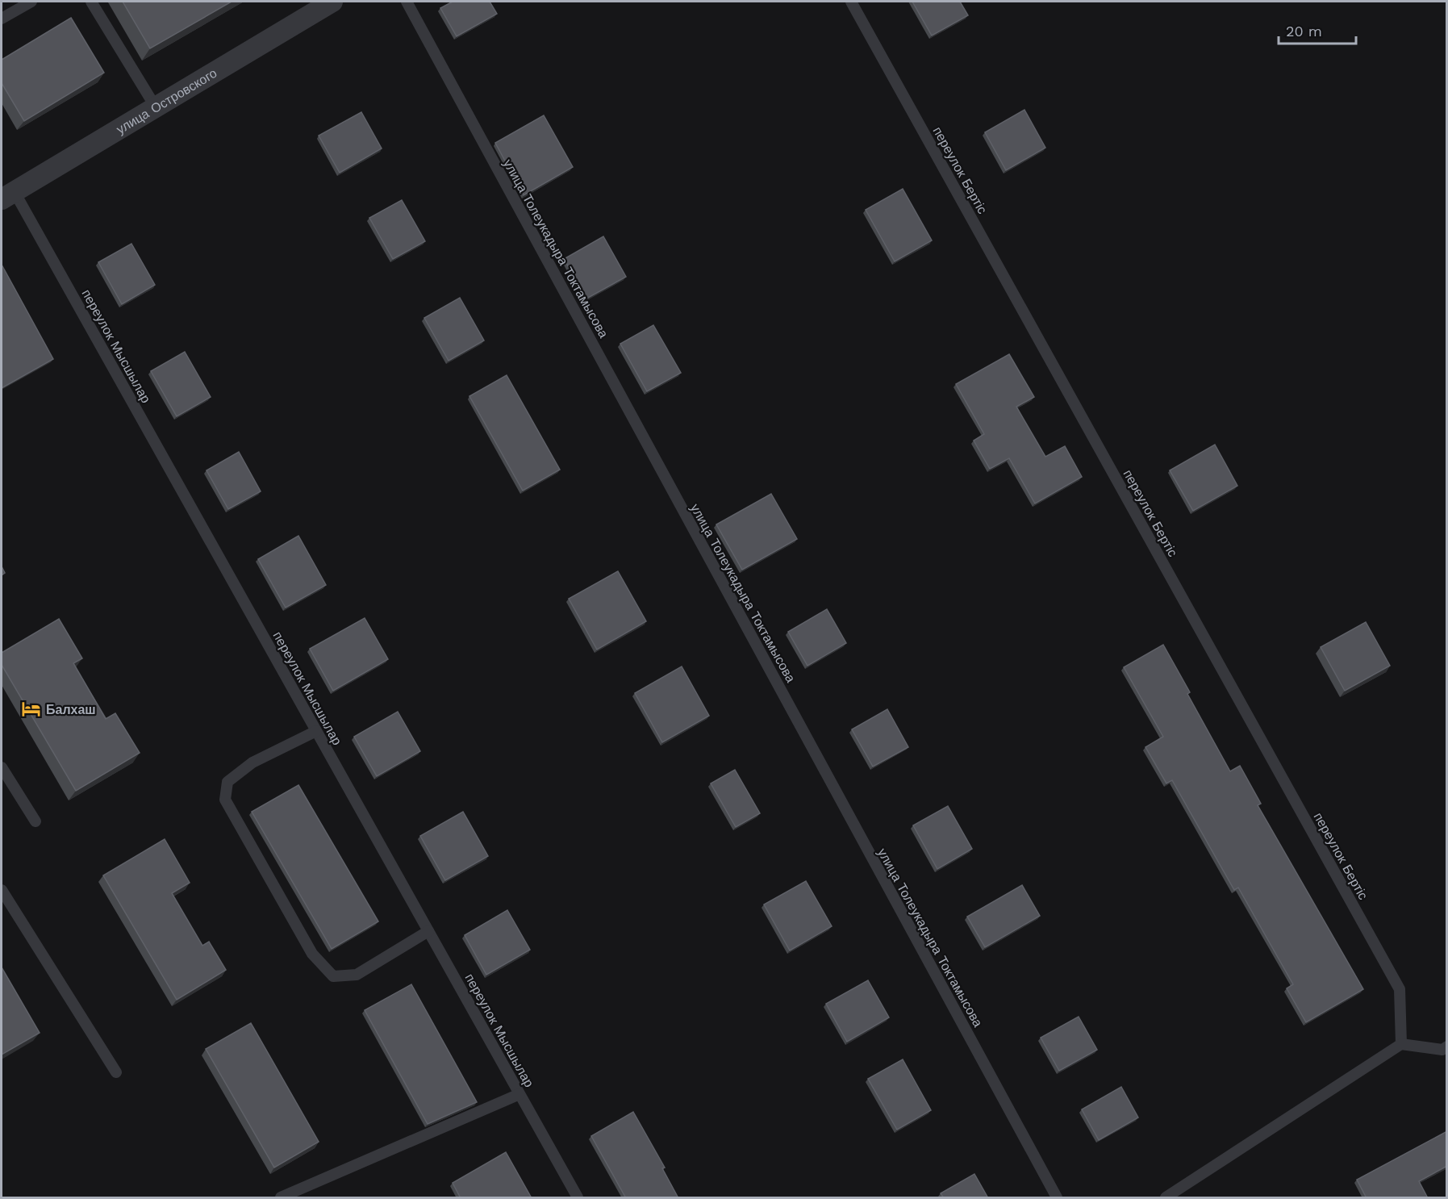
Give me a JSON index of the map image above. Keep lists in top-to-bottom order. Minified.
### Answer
{"streets":{"street":["улица Островского"],"lane":["переулок Бертіс","улица Толеукадыра Токтамысова","переулок Мысшылар"]},"crossings":[["улица Островского","переулок Мысшылар"]],"places":{"hotel":["Балхаш"]},"scale_bar":"20 m"}
